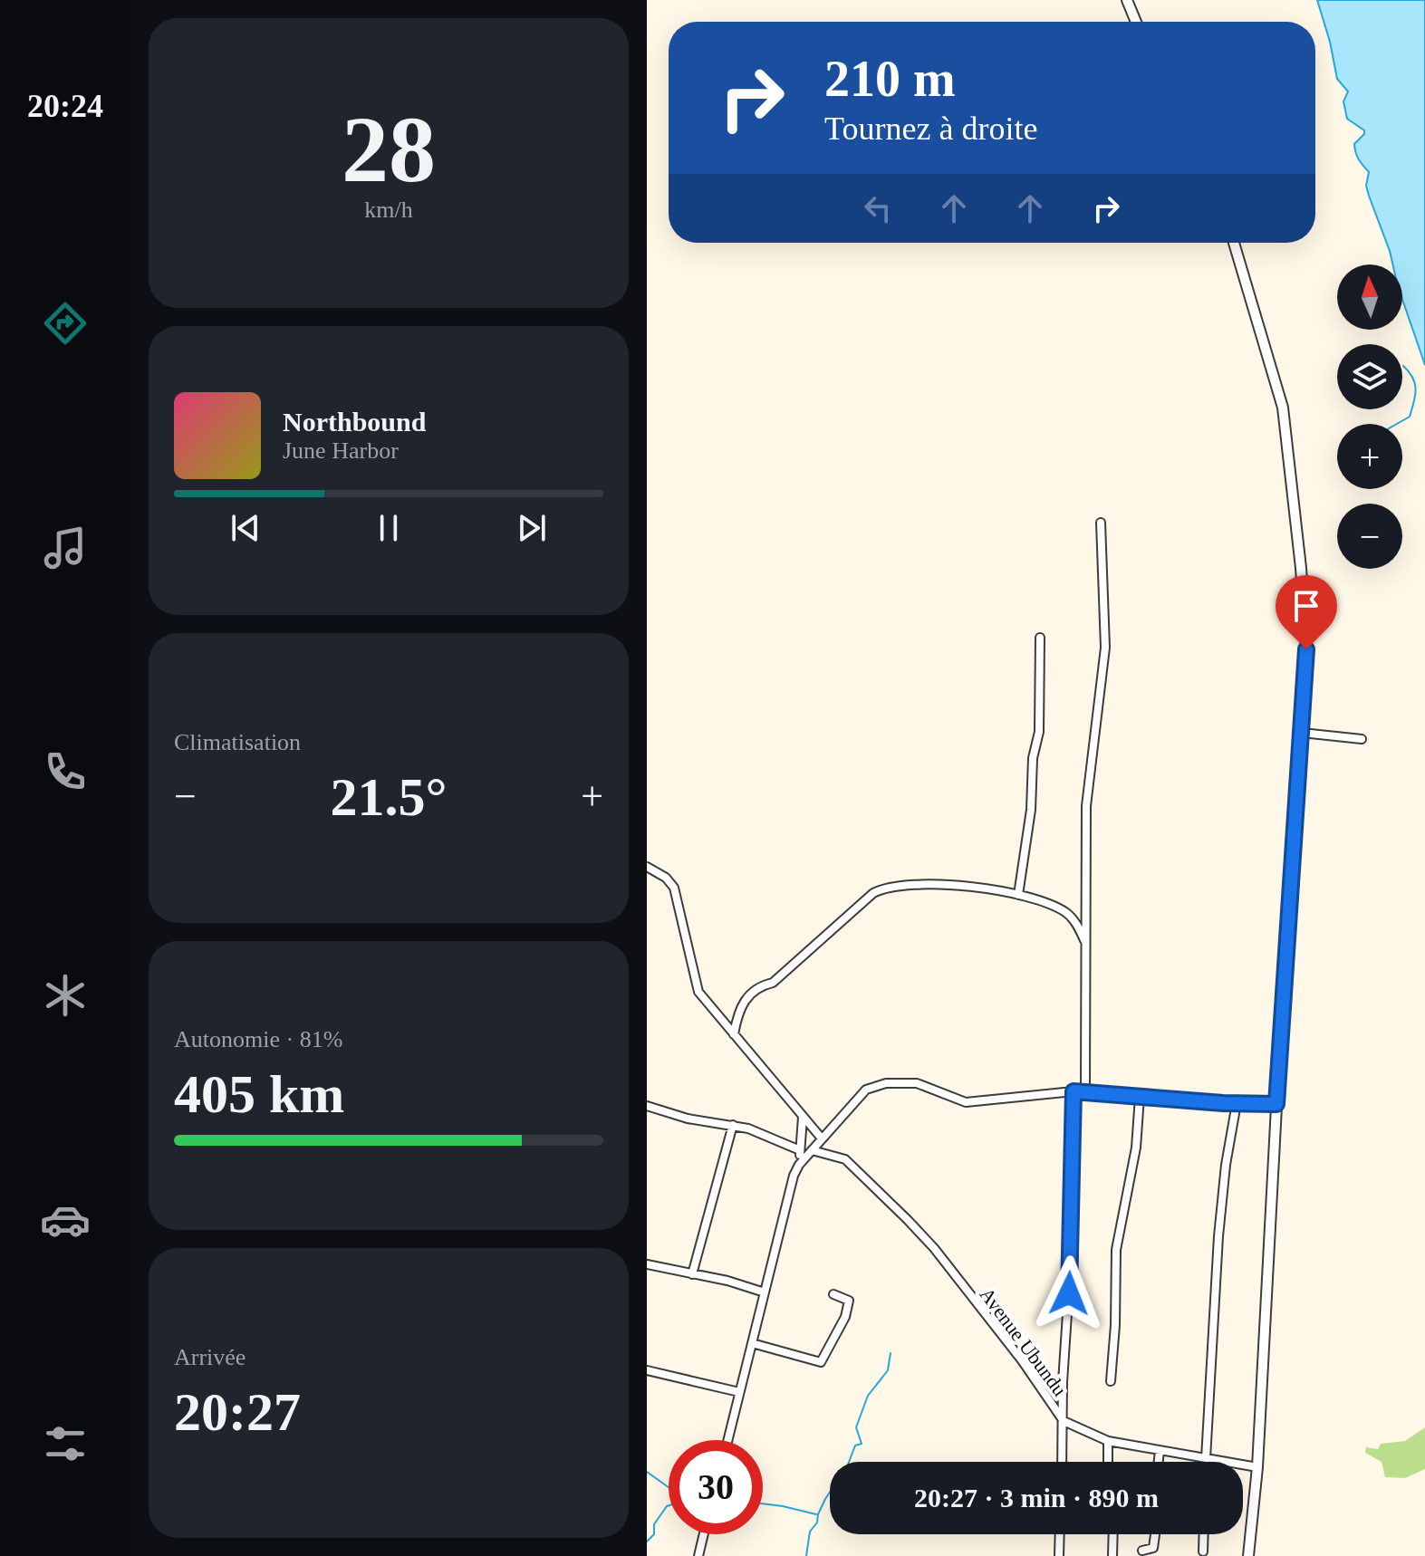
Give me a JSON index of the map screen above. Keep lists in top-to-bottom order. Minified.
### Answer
{"streets":{"street":["Avenue Ubundu"]},"north":"top","page":{"tabs":"20:24","tile":[["28","km/h"],"Climatisation",["Autonomie · 81%","405 km"],["Arrivée","20:27"]],"turn":["210 m","Tournez à droite"],"map_buttons":["+","−"],"song":["Northbound","June Harbor"],"heat":["−","21.5°","+"],"limit":"30","trip":"20:27 · 3 min · 890 m"}}
